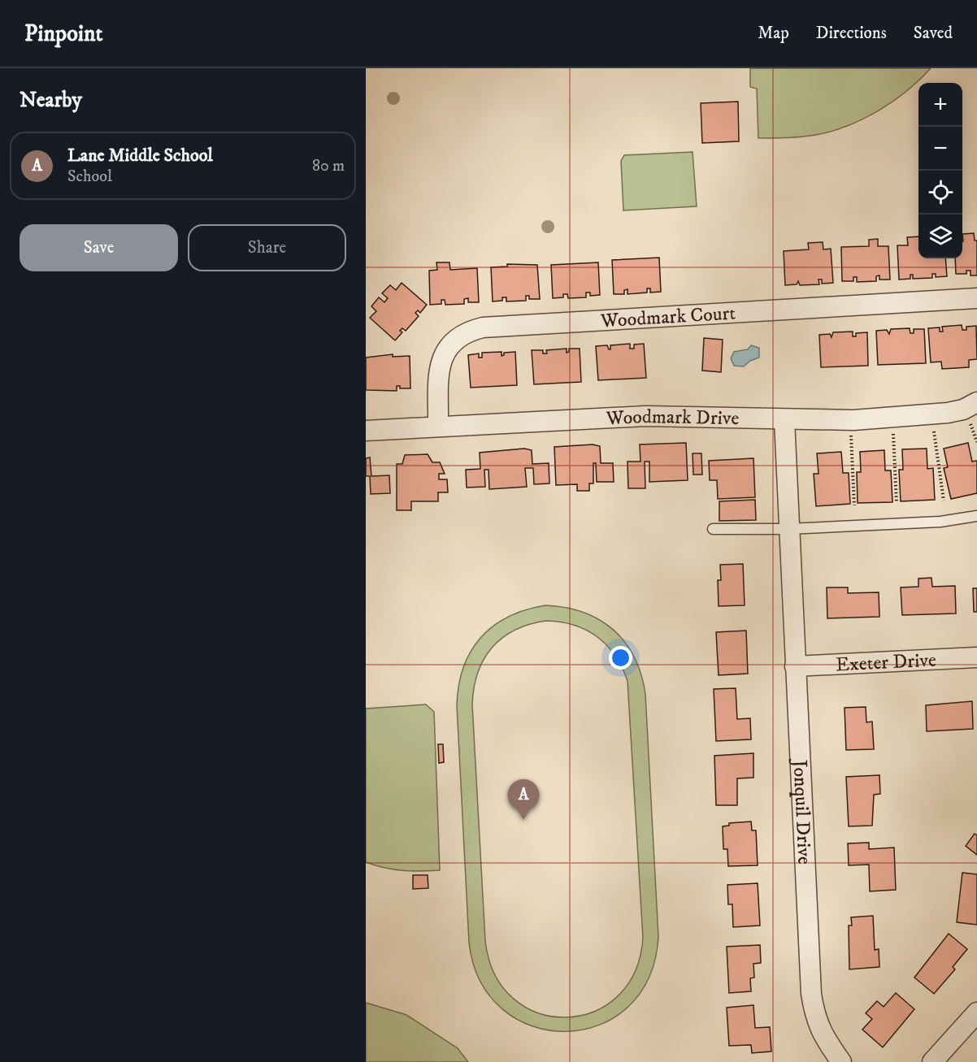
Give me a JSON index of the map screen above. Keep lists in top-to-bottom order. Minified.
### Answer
{"streets":{"street":["Woodmark Court","Woodmark Drive","Exeter Drive","Jonquil Drive"]},"crossings":[["Woodmark Court","Woodmark Drive"],["Woodmark Drive","Jonquil Drive"],["Exeter Drive","Jonquil Drive"]],"page":{"header":"Pinpoint","nav":["Map","Directions","Saved"],"heading":"Nearby","map_buttons":["+","−"],"list":[{"mark":"A","name":"Lane Middle School","note":"School","value":"80 m"}],"buttons":["Save","Share"],"pins":"A"}}
